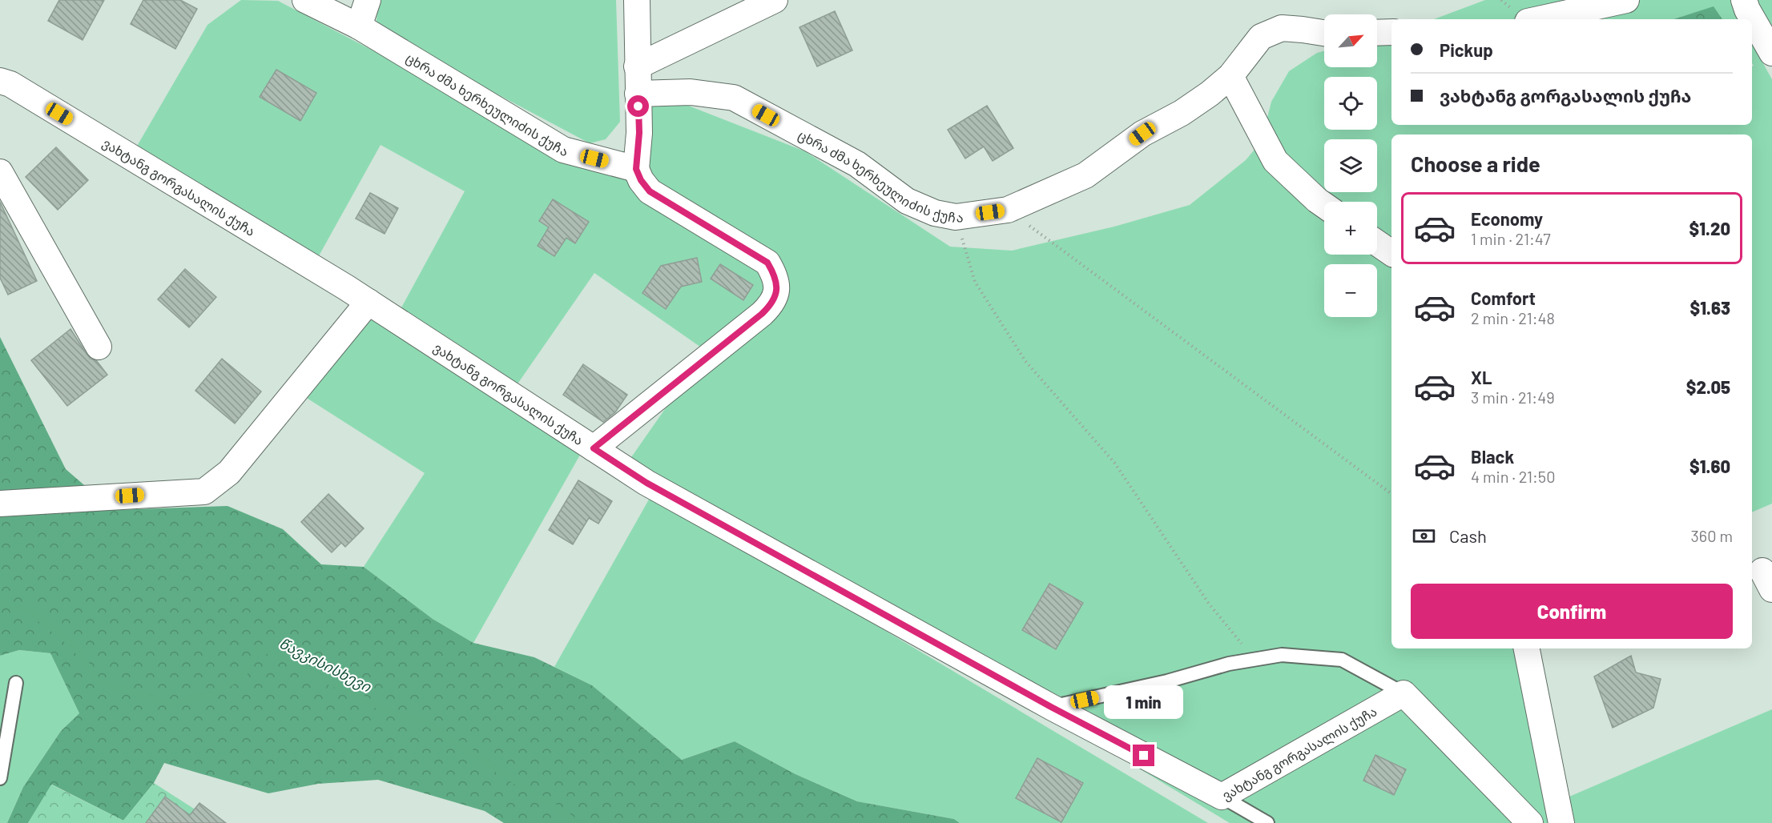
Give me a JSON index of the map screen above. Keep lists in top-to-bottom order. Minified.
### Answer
{"streets":{"street":["ცხრა ძმა ხერხეულიძის ქუჩა","ვახტანგ გორგასალის ქუჩა"]},"water":["წავკისისხევი"],"north":"top right","page":{"map_buttons":["+","−"],"banner":["Pickup","ვახტანგ გორგასალის ქუჩა"],"heading":"Choose a ride","list":[{"name":"Economy","note":"1 min · 21:47","value":"$1.20"},{"name":"Comfort","note":"2 min · 21:48","value":"$1.63"},{"name":"XL","note":"3 min · 21:49","value":"$2.05"},{"name":"Black","note":"4 min · 21:50","value":"$1.60"}],"pay":["Cash","360 m"],"buttons":"Confirm","bubble":"1 min"}}
